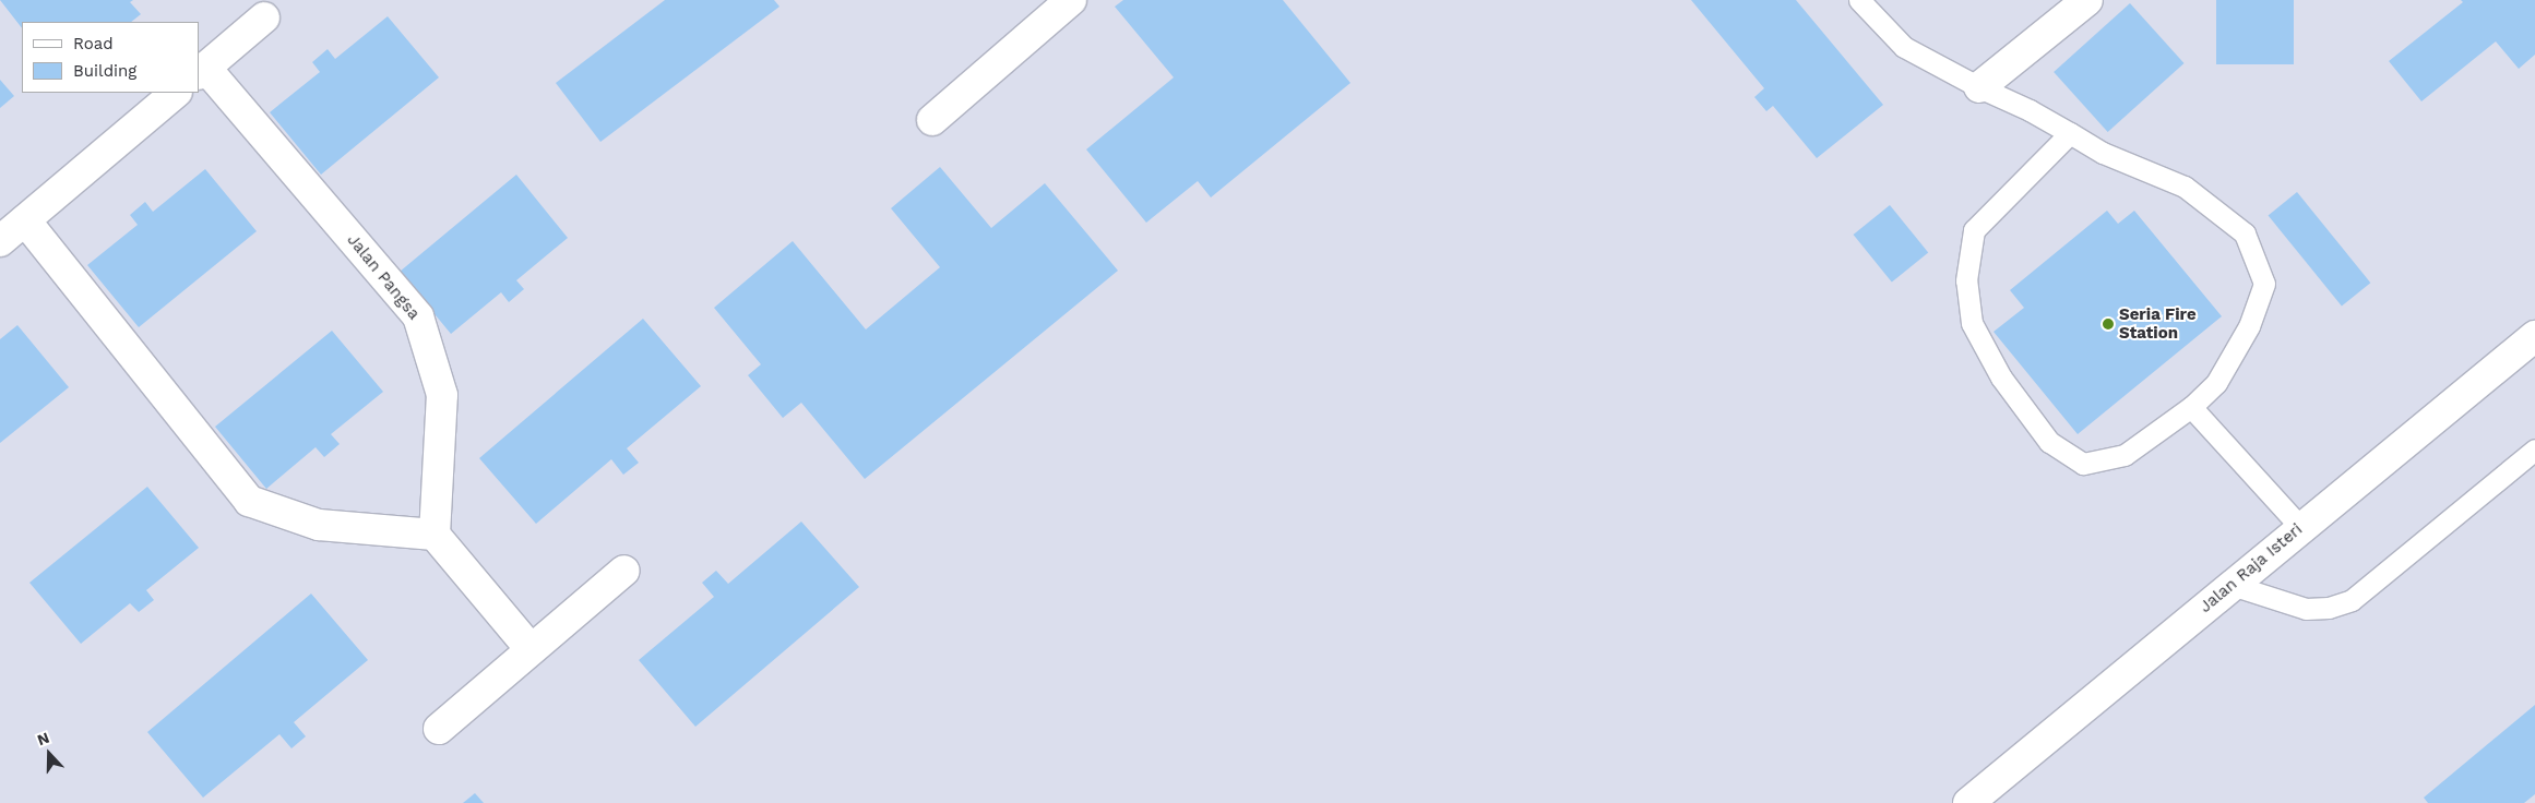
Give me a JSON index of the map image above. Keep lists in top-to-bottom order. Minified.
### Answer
{"streets":{"street":["Jalan Pangsa","Jalan Raja Isteri"]},"places":["Seria Fire Station"],"legend":["Road","Building"],"north":"top"}
